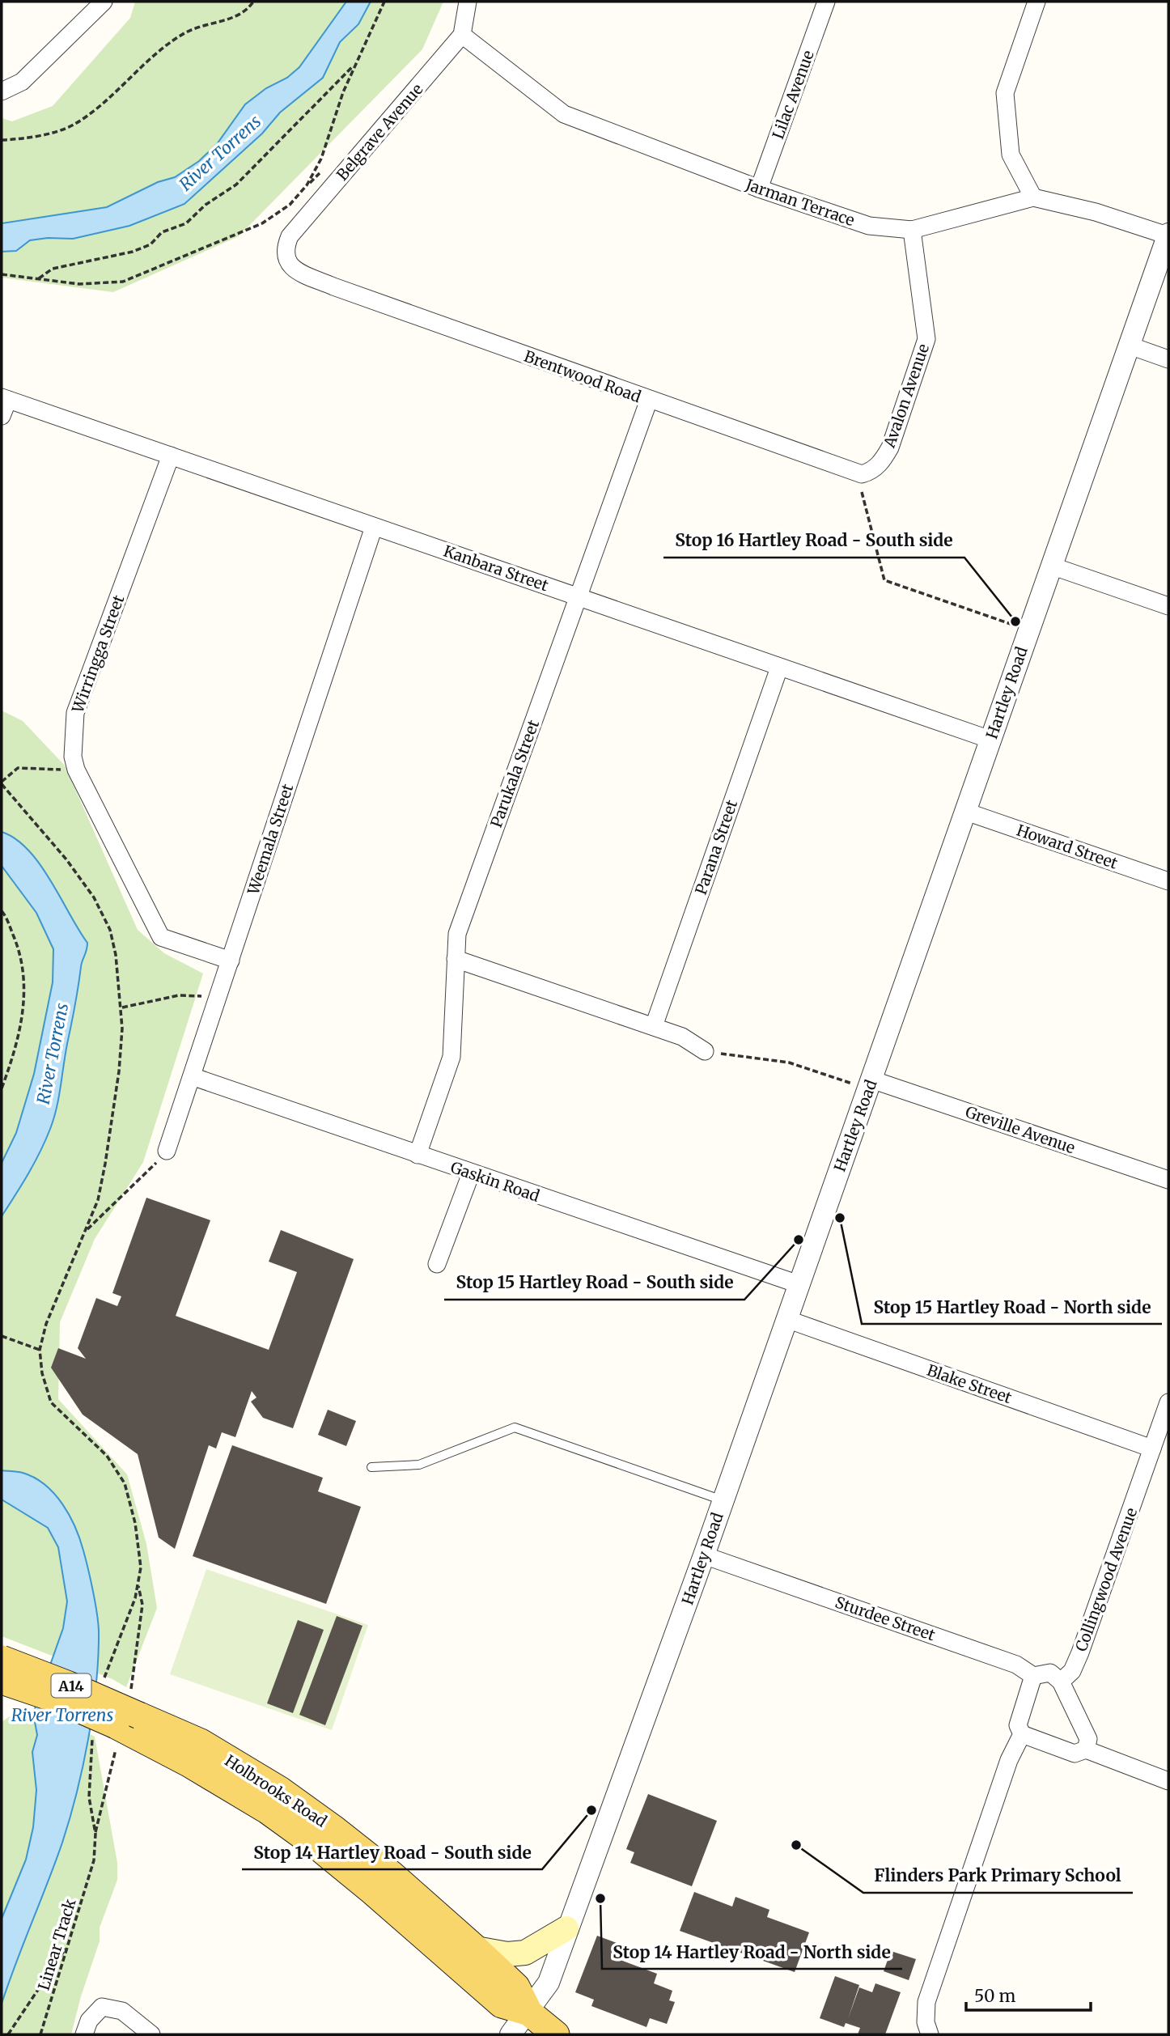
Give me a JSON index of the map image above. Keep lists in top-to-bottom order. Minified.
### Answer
{"streets":{"main road":["A14","Holbrooks Road"],"street":["Lilac Avenue","Belgrave Avenue","Jarman Terrace","Brentwood Road","Avalon Avenue","Kanbara Street","Wirringga Street","Hartley Road","Parukala Street","Weemala Street","Howard Street","Parana Street","Greville Avenue","Gaskin Road","Blake Street","Collingwood Avenue","Sturdee Street"],"path":["Linear Track"]},"crossings":[["Lilac Avenue","Jarman Terrace"],["Belgrave Avenue","Jarman Terrace"],["Belgrave Avenue","Brentwood Road"],["Jarman Terrace","Avalon Avenue"],["Jarman Terrace","Hartley Road"],["Brentwood Road","Avalon Avenue"],["Brentwood Road","Parukala Street"],["Kanbara Street","Wirringga Street"],["Kanbara Street","Hartley Road"],["Kanbara Street","Parukala Street"],["Kanbara Street","Weemala Street"],["Kanbara Street","Parana Street"],["Wirringga Street","Weemala Street"],["Hartley Road","Howard Street"],["Hartley Road","Greville Avenue"],["Hartley Road","Gaskin Road"],["Hartley Road","Blake Street"],["Hartley Road","Sturdee Street"],["Hartley Road","Holbrooks Road"],["Parukala Street","Gaskin Road"],["Weemala Street","Gaskin Road"],["Blake Street","Collingwood Avenue"],["Collingwood Avenue","Sturdee Street"]],"water":["River Torrens"],"places":["Stop 16 Hartley Road - South side","Stop 15 Hartley Road - North side","Stop 15 Hartley Road - South side","Stop 14 Hartley Road - South side","Flinders Park Primary School","Stop 14 Hartley Road - North side"],"scale_bar":"50 m"}
